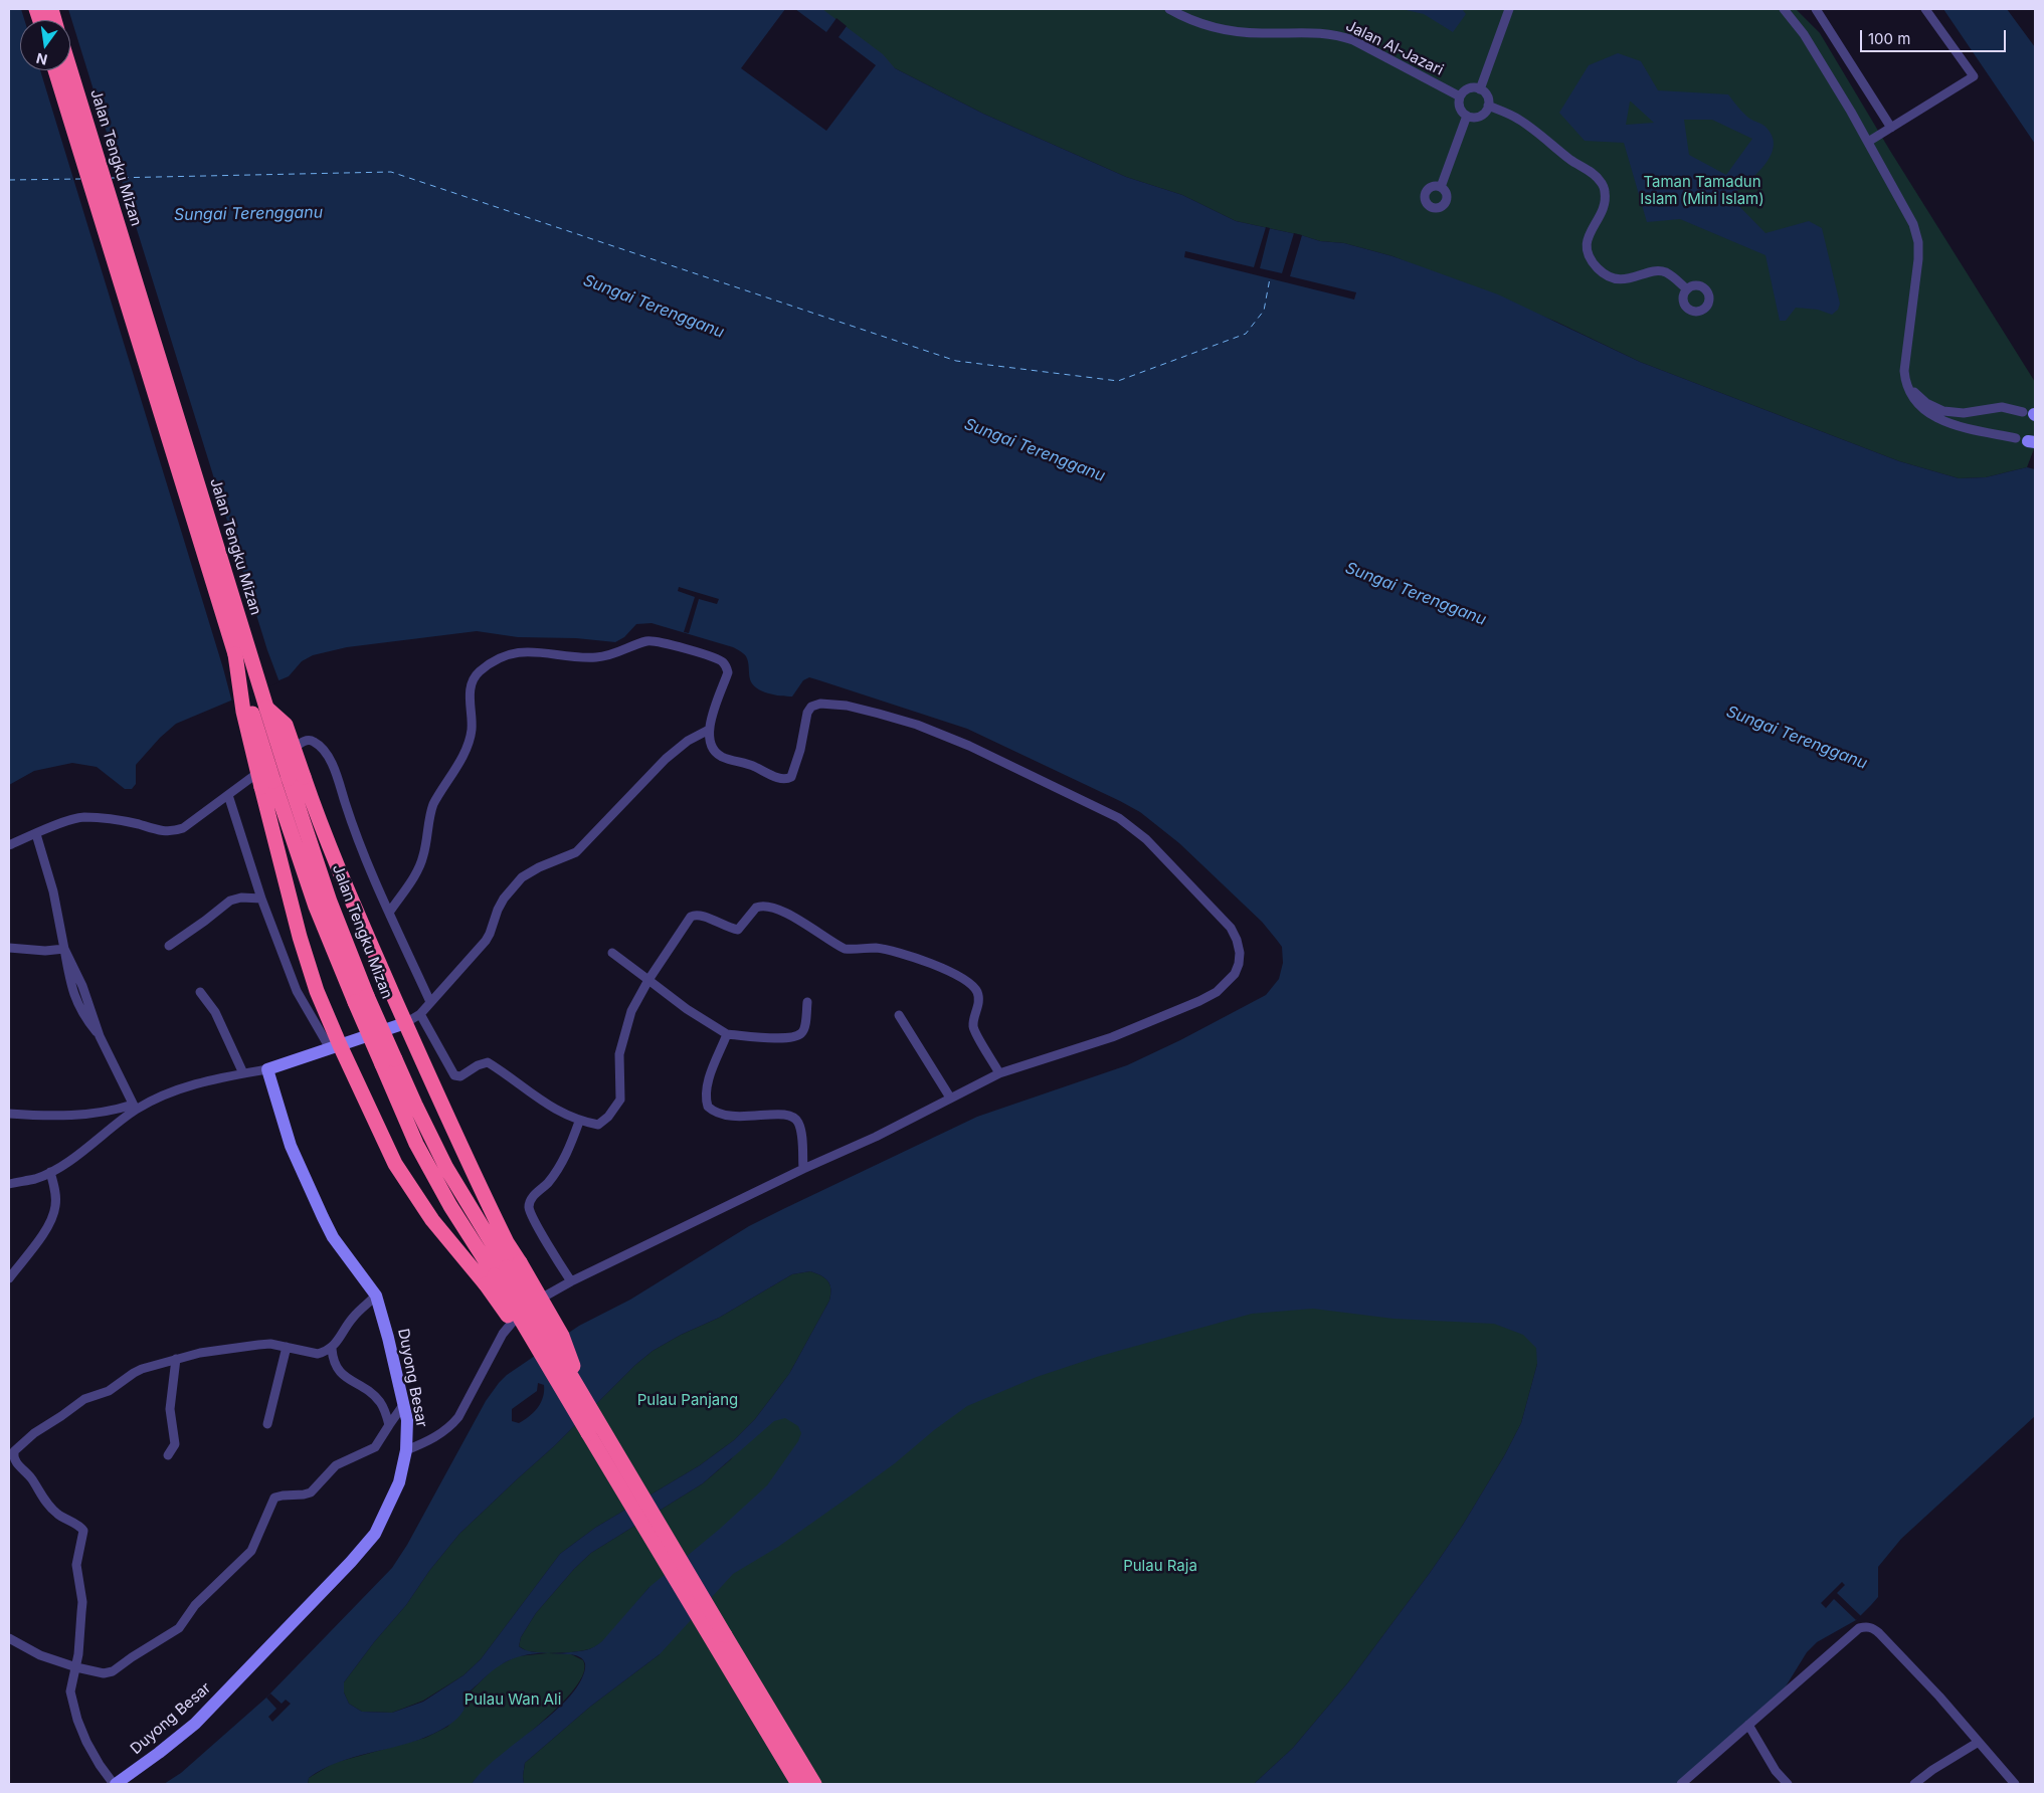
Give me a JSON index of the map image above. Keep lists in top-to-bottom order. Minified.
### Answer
{"streets":{"highway":["Jalan Tengku Mizan"],"street":["Jalan Al-Jazari","Duyong Besar"]},"water":["Sungai Terengganu"],"parks":["Taman Tamadun Islam (Mini Islam)","Pulau Panjang","Pulau Raja","Pulau Wan Ali"],"scale_bar":"100 m","north":"bottom"}
